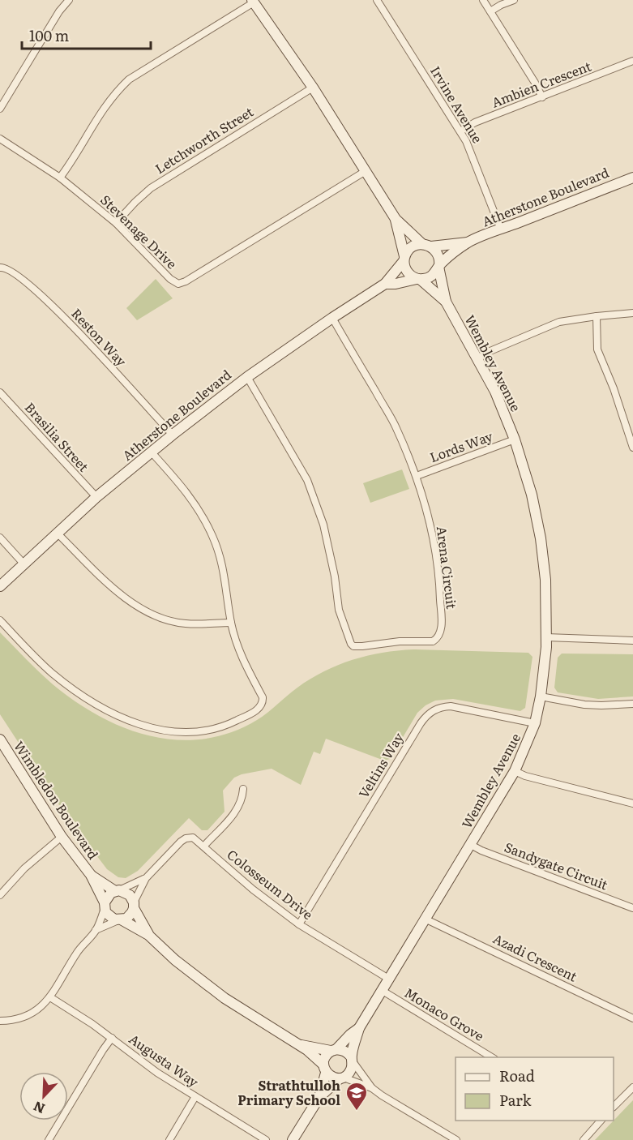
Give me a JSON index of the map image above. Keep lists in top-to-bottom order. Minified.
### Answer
{"streets":{"street":["Ambien Crescent","Irvine Avenue","Letchworth Street","Atherstone Boulevard","Stevenage Drive","Reston Way","Wembley Avenue","Brasilia Street","Lords Way","Arena Circuit","Veltins Way","Wimbledon Boulevard","Sandygate Circuit","Colosseum Drive","Azadi Crescent","Monaco Grove","Augusta Way"]},"crossings":[["Ambien Crescent","Irvine Avenue"],["Irvine Avenue","Atherstone Boulevard"],["Letchworth Street","Stevenage Drive"],["Atherstone Boulevard","Reston Way"],["Atherstone Boulevard","Wembley Avenue"],["Atherstone Boulevard","Brasilia Street"],["Atherstone Boulevard","Arena Circuit"],["Wembley Avenue","Lords Way"],["Wembley Avenue","Veltins Way"],["Wembley Avenue","Sandygate Circuit"],["Wembley Avenue","Colosseum Drive"],["Wembley Avenue","Azadi Crescent"],["Wembley Avenue","Monaco Grove"],["Lords Way","Arena Circuit"],["Veltins Way","Colosseum Drive"],["Wimbledon Boulevard","Colosseum Drive"]],"places":{"school or university":["Strathtulloh Primary School"]},"legend":["Road","Park"],"scale_bar":"100 m","north":"bottom left"}
